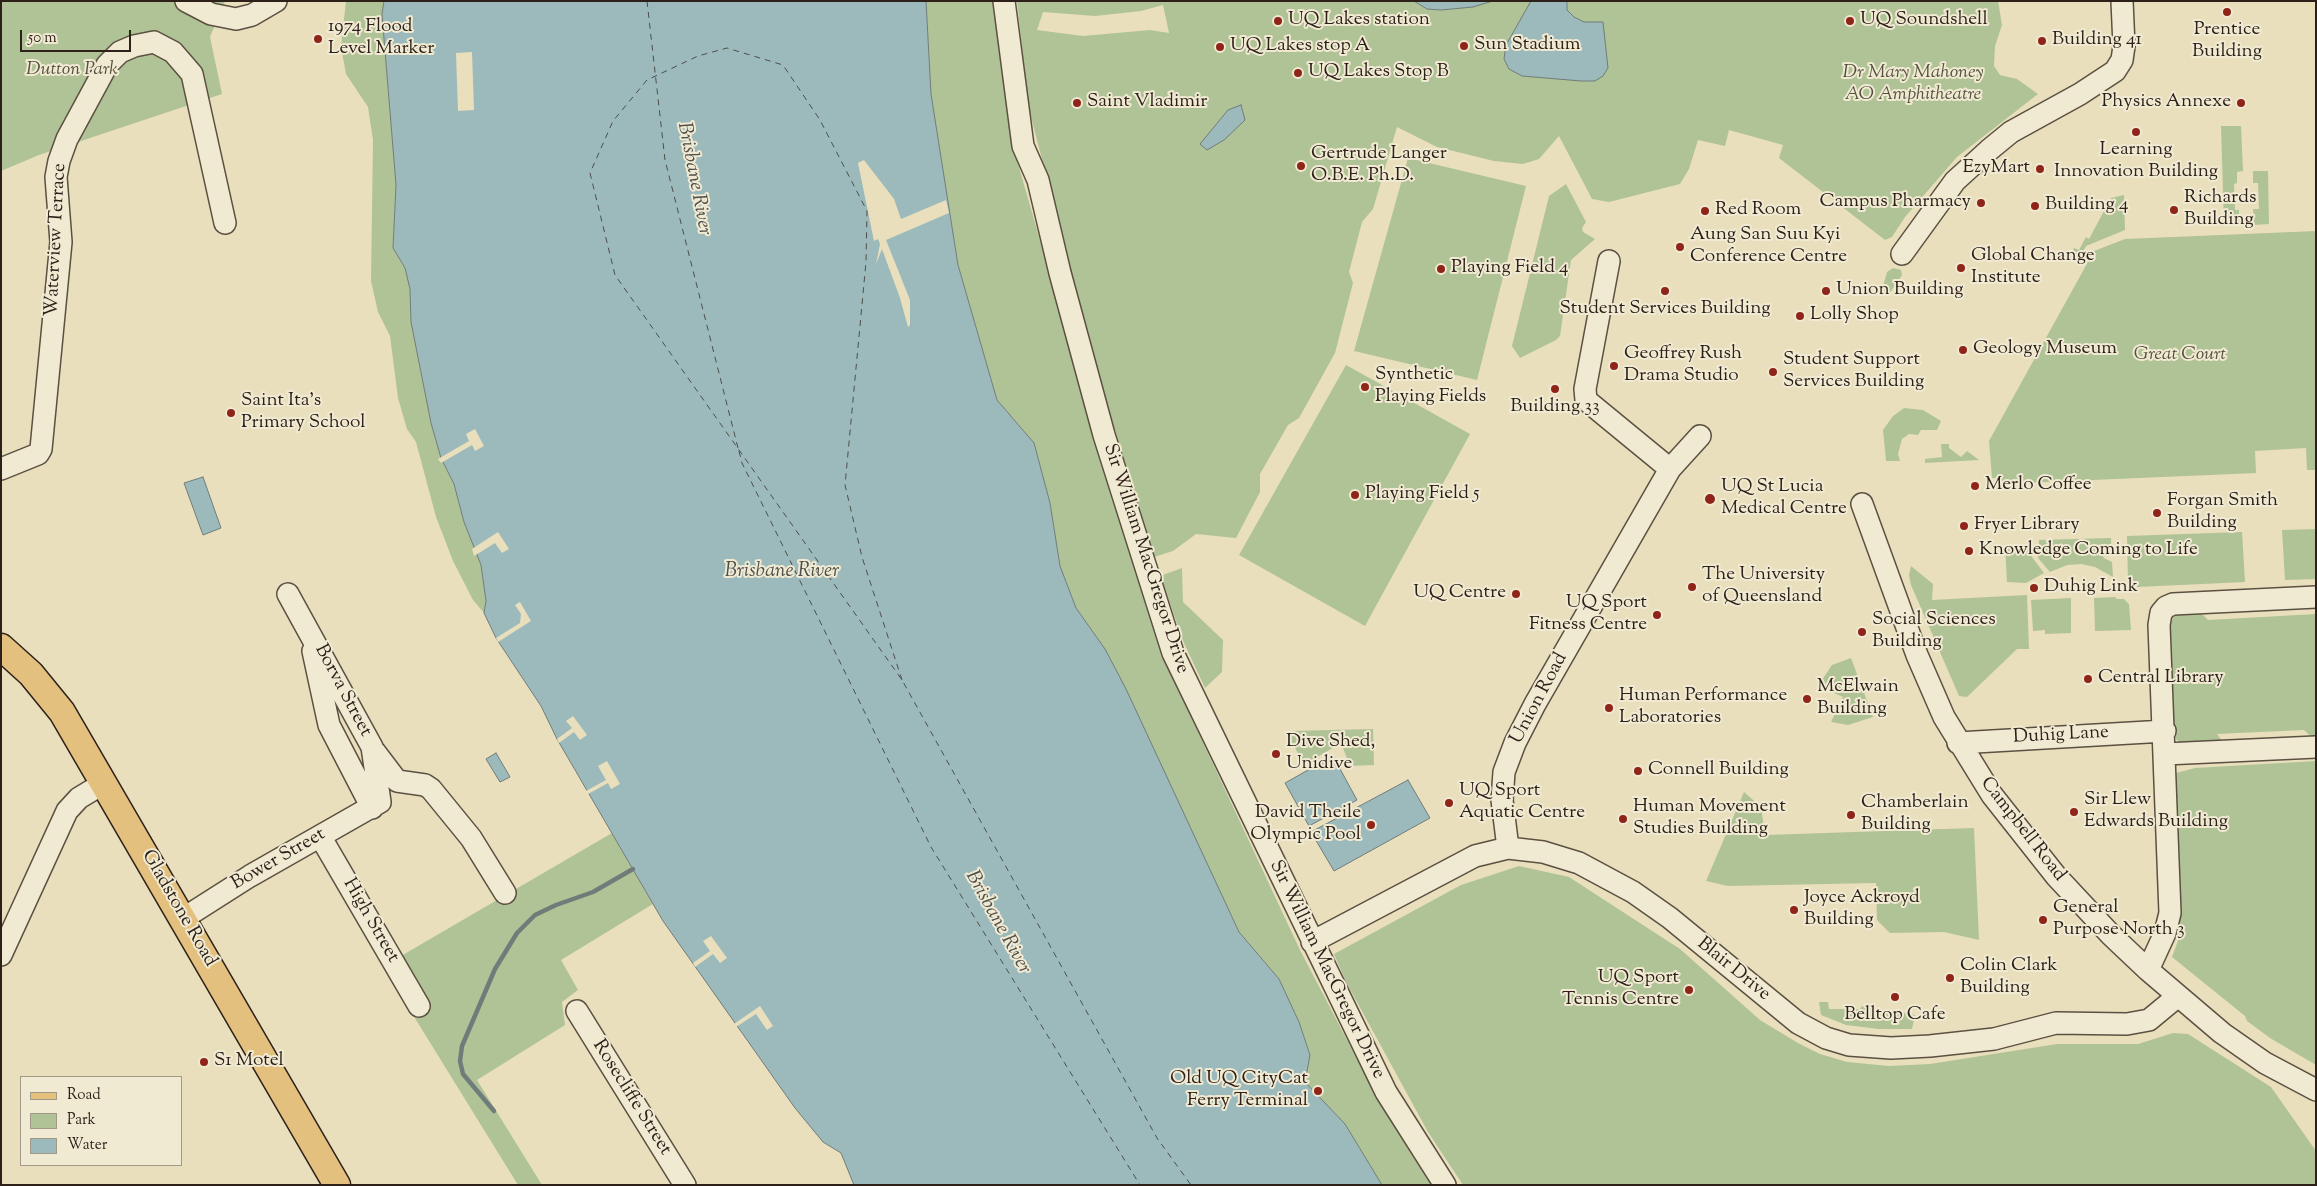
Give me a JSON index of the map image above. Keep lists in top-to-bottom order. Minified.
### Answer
{"streets":{"main road":["Gladstone Road"],"street":["Waterview Terrace","Sir William MacGregor Drive","Borva Street","Union Road","Duhig Lane","Campbell Road","Bower Street","High Street","Blair Drive","Rosecliffe Street"]},"crossings":[["Sir William MacGregor Drive","Blair Drive"],["Borva Street","Bower Street"],["Union Road","Blair Drive"],["Duhig Lane","Campbell Road"],["Campbell Road","Blair Drive"],["Bower Street","Gladstone Road"],["Bower Street","High Street"]],"water":["Brisbane River"],"parks":["Dutton Park","Dr Mary Mahoney AO Amphitheatre","Great Court"],"places":["Prentice Building","UQ Lakes station","UQ Soundshell","1974 Flood Level Marker","Building 41","Sun Stadium","UQ Lakes stop A","UQ Lakes Stop B","Saint Vladimir","Physics Annexe","Learning Innovation Building","Gertrude Langer O.B.E. Ph.D.","EzyMart","Campus Pharmacy","Building 4","Richards Building","Red Room","Aung San Suu Kyi Conference Centre","Global Change Institute","Playing Field 4","Student Services Building","Union Building","Lolly Shop","Geology Museum","Geoffrey Rush Drama Studio","Student Support Services Building","Synthetic Playing Fields","Building 33","Saint Ita's Primary School","Merlo Coffee","Playing Field 5","UQ St Lucia Medical Centre","Forgan Smith Building","Fryer Library","Knowledge Coming to Life","The University of Queensland","Duhig Link","UQ Centre","UQ Sport Fitness Centre","Social Sciences Building","Central Library","McElwain Building","Human Performance Laboratories","Dive Shed, Unidive","Connell Building","UQ Sport Aquatic Centre","Sir Llew Edwards Building","Chamberlain Building","Human Movement Studies Building","David Theile Olympic Pool","Joyce Ackroyd Building","General Purpose North 3","Colin Clark Building","UQ Sport Tennis Centre","Belltop Cafe","S1 Motel","Old UQ CityCat Ferry Terminal"],"legend":["Road","Park","Water"],"scale_bar":"50 m"}
